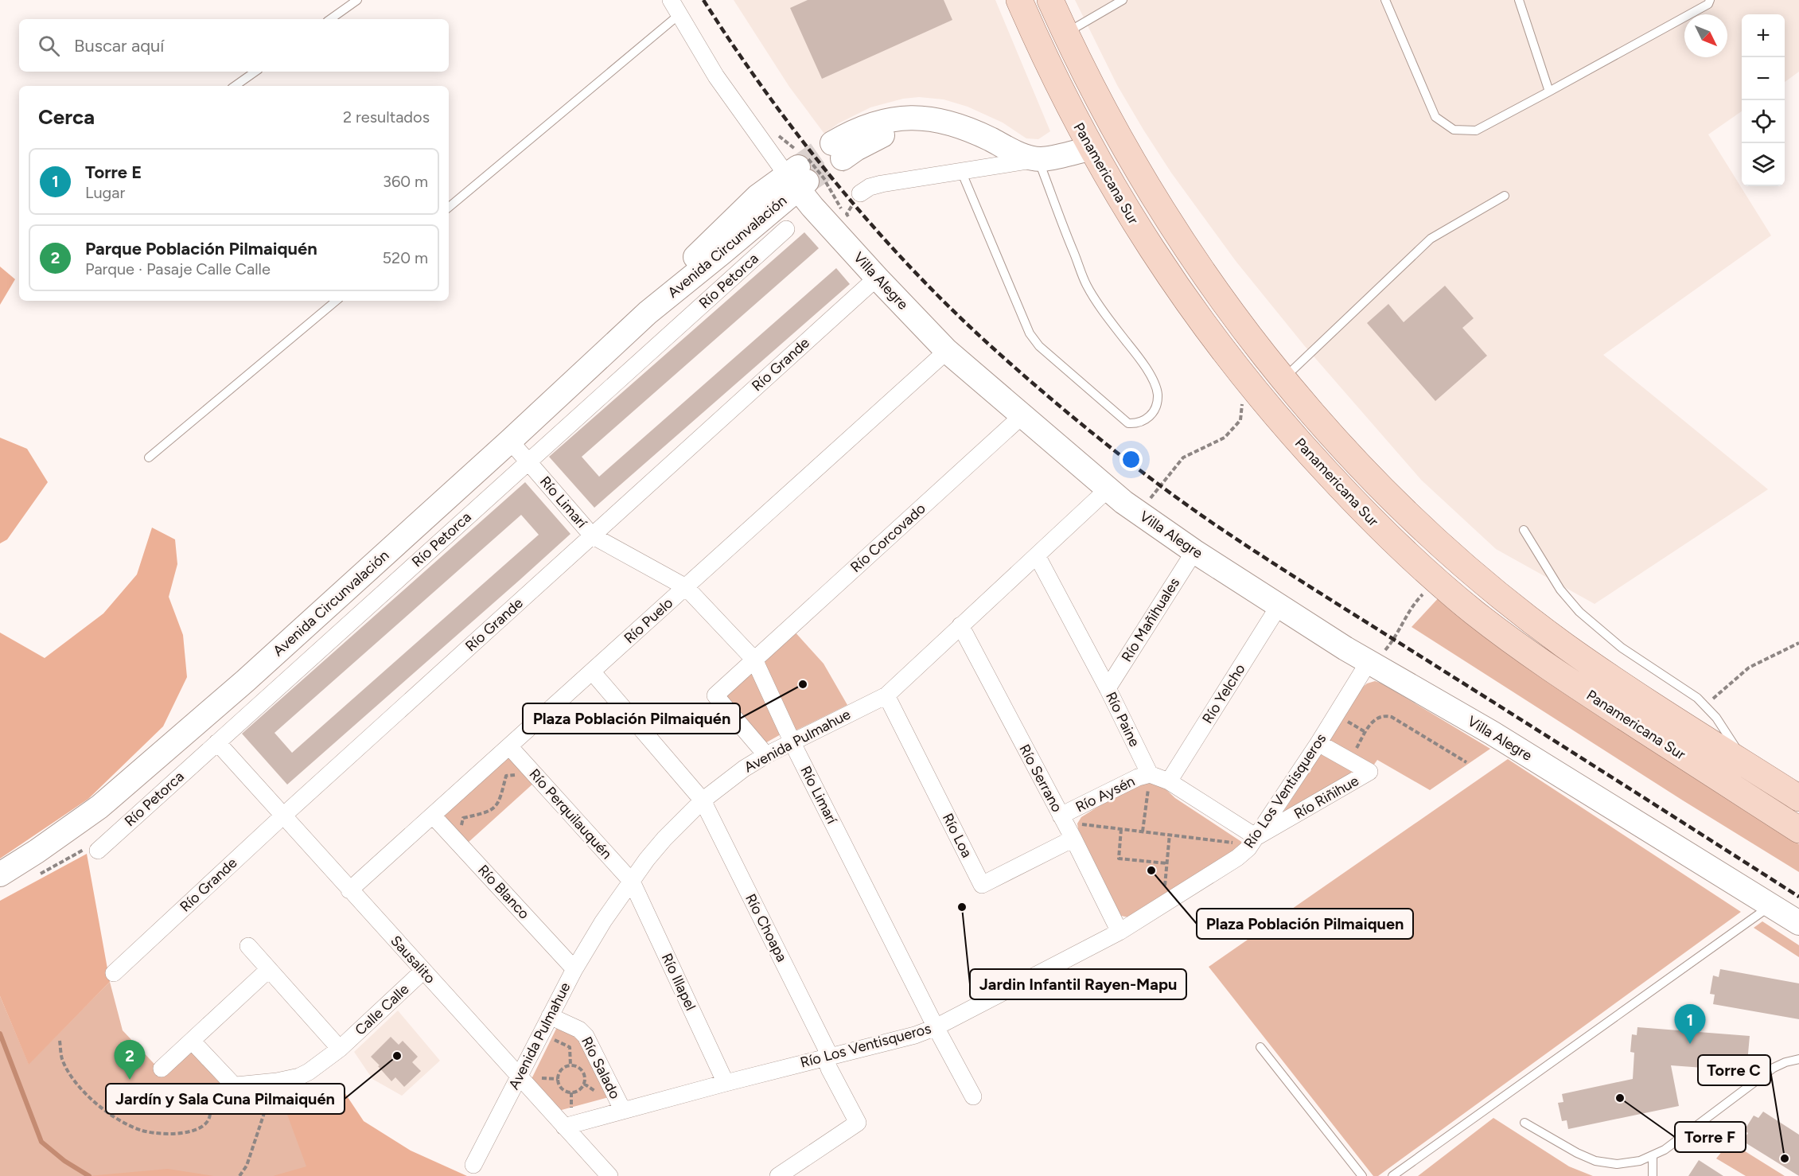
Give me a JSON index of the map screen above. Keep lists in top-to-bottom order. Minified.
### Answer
{"streets":{"main road":["Panamericana Sur","Avenida Circunvalación","Villa Alegre"],"street":["Río Petorca","Río Grande","Río Limarí","Río Corcovado","Río Mañihuales","Río Puelo","Río Yelcho","Río Paine","Avenida Pulmahue","Río Serrano","Río Los Ventisqueros","Río Aysén","Río Riñihue","Río Perquilauquén","Río Loa","Río Blanco","Río Choapa","Sausalito","Río Illapel","Calle Calle","Río Salado"]},"crossings":[["Avenida Circunvalación","Villa Alegre"],["Avenida Circunvalación","Río Limarí"],["Río Petorca","Río Limarí"],["Río Petorca","Sausalito"],["Villa Alegre","Río Grande"],["Villa Alegre","Río Corcovado"],["Villa Alegre","Río Mañihuales"],["Villa Alegre","Río Puelo"],["Villa Alegre","Río Yelcho"],["Villa Alegre","Avenida Pulmahue"],["Villa Alegre","Río Los Ventisqueros"],["Río Grande","Río Limarí"],["Río Grande","Sausalito"],["Río Limarí","Río Corcovado"],["Río Limarí","Río Puelo"],["Río Limarí","Avenida Pulmahue"],["Río Limarí","Río Los Ventisqueros"],["Río Corcovado","Avenida Pulmahue"],["Río Mañihuales","Río Paine"],["Río Puelo","Río Perquilauquén"],["Río Puelo","Río Blanco"],["Río Puelo","Río Choapa"],["Río Puelo","Sausalito"],["Río Paine","Avenida Pulmahue"],["Río Paine","Río Aysén"],["Avenida Pulmahue","Río Serrano"],["Avenida Pulmahue","Río Perquilauquén"],["Avenida Pulmahue","Río Loa"],["Avenida Pulmahue","Río Blanco"],["Avenida Pulmahue","Río Choapa"],["Avenida Pulmahue","Sausalito"],["Avenida Pulmahue","Río Illapel"],["Avenida Pulmahue","Río Salado"],["Río Serrano","Río Los Ventisqueros"],["Río Serrano","Río Aysén"],["Río Serrano","Río Loa"],["Río Los Ventisqueros","Río Riñihue"],["Río Los Ventisqueros","Río Choapa"],["Río Los Ventisqueros","Sausalito"],["Río Los Ventisqueros","Río Illapel"],["Río Los Ventisqueros","Río Salado"],["Río Perquilauquén","Río Illapel"],["Sausalito","Calle Calle"]],"places":["Plaza Población Pilmaiquén","Plaza Población Pilmaiquen","Jardin Infantil Rayen-Mapu","Jardín y Sala Cuna Pilmaiquén","Torre F","Torre C"],"north":"bottom right","page":{"map_buttons":["+","−"],"search":"Buscar aquí","heading":["Cerca","2 resultados"],"list":[{"mark":"1","name":"Torre E","note":"Lugar","value":"360 m"},{"mark":"2","name":"Parque Población Pilmaiquén","note":"Parque · Pasaje Calle Calle","value":"520 m"}],"pins":["1","2"]}}
